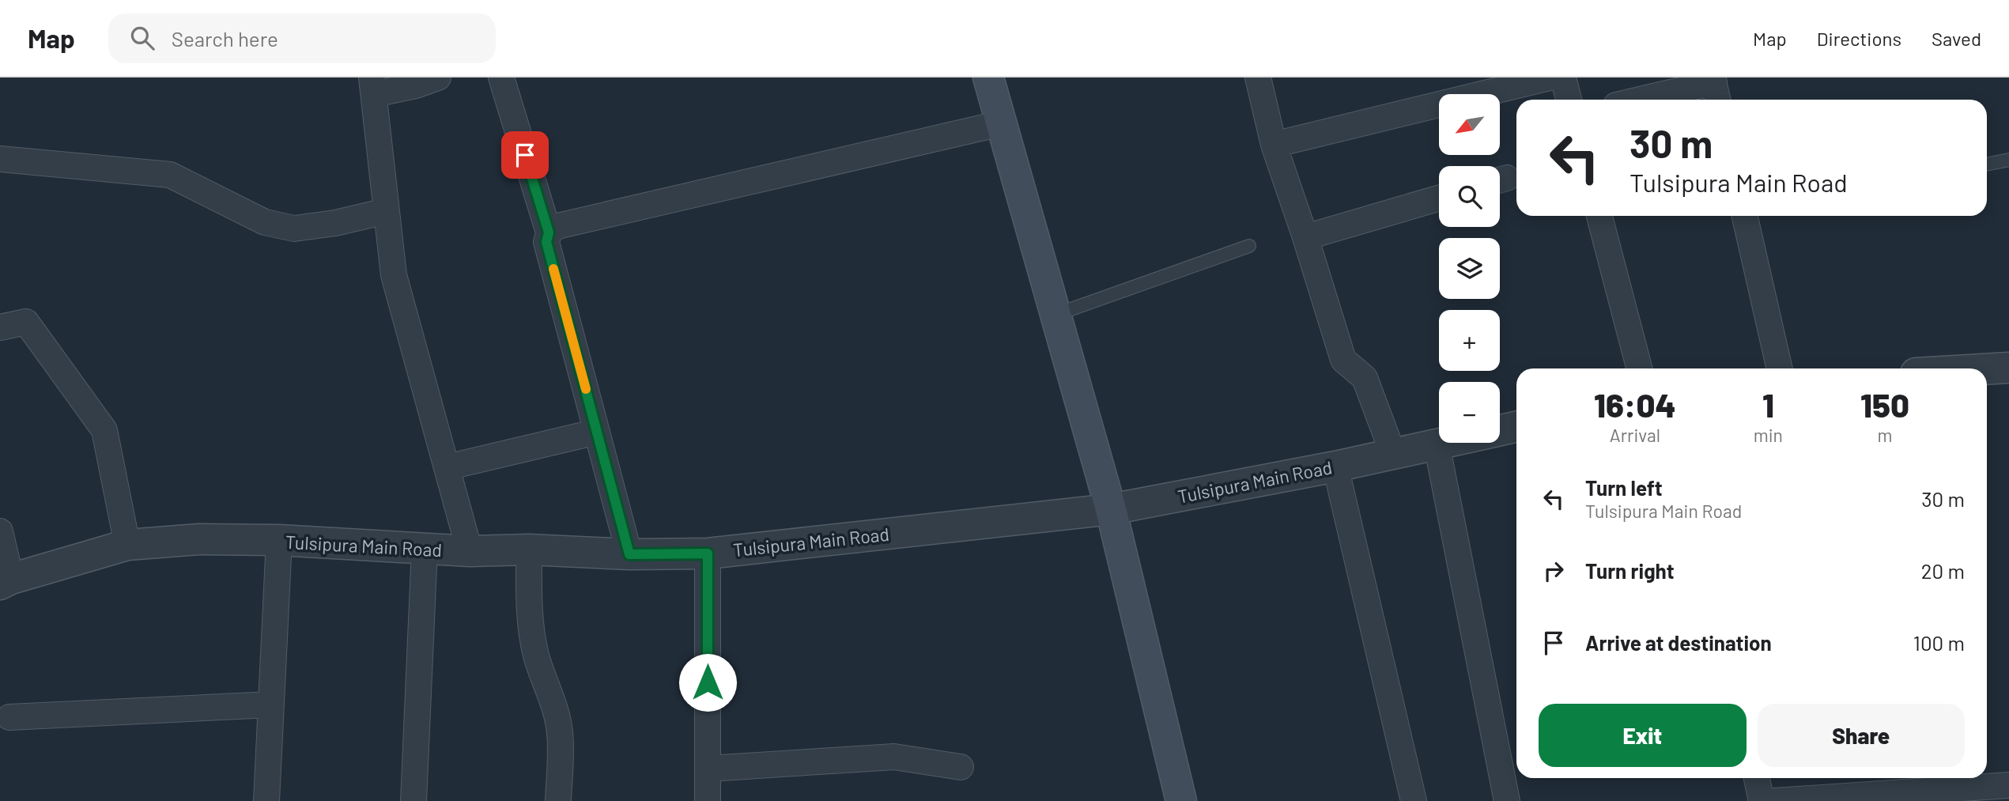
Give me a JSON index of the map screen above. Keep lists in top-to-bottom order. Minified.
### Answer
{"streets":{"street":["Tulsipura Main Road"]},"north":"bottom left","page":{"header":"Map","search":"Search here","nav":["Map","Directions","Saved"],"map_buttons":["+","−"],"turn":["30 m","Tulsipura Main Road"],"eta":["16:04","Arrival","1","min","150","m"],"list":[{"name":"Turn left","note":"Tulsipura Main Road","value":"30 m"},{"name":"Turn right","value":"20 m"},{"name":"Arrive at destination","value":"100 m"}],"buttons":["Exit","Share"]}}
